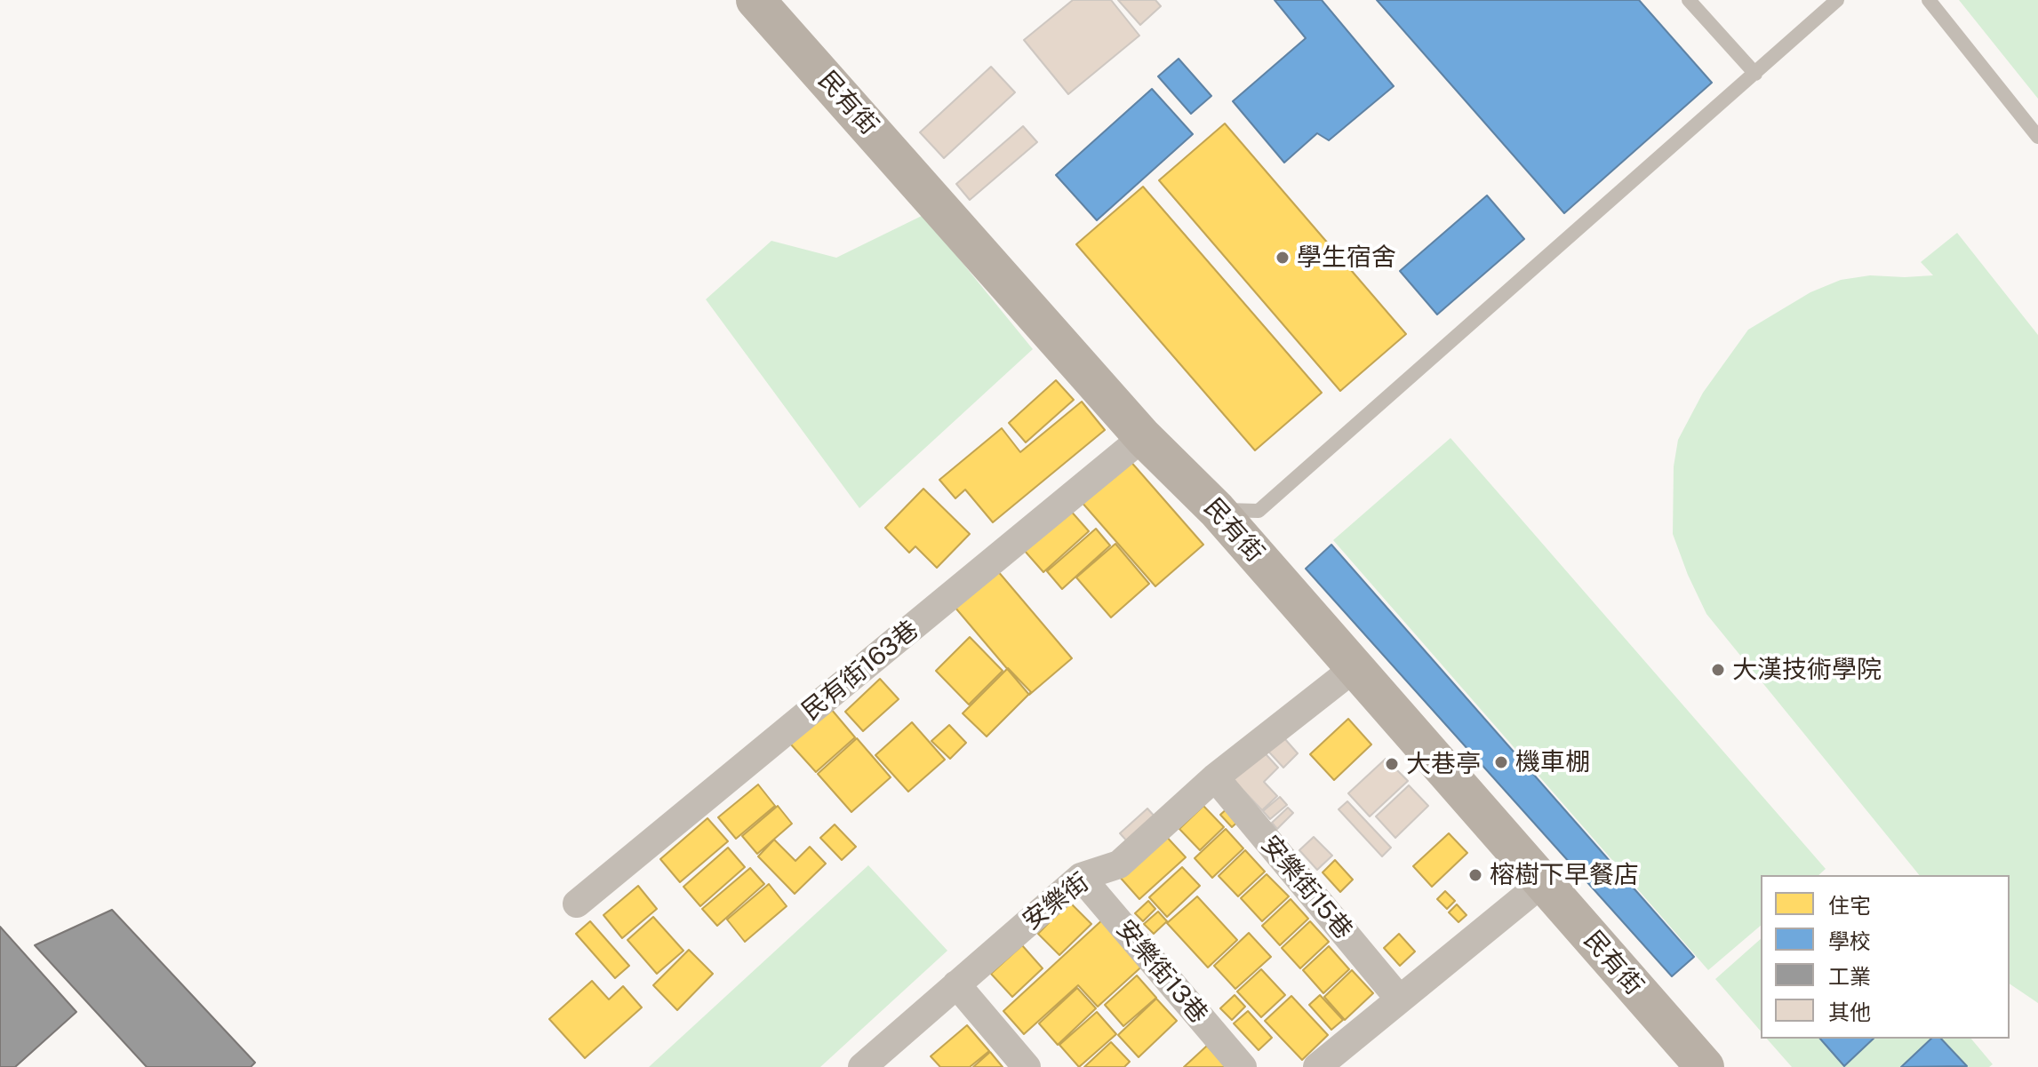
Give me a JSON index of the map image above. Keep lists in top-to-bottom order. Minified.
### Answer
{"streets":{"street":["民有街","民有街163巷","安樂街15巷","安樂街","安樂街13巷"]},"crossings":[["民有街","民有街163巷"],["民有街","安樂街"],["安樂街15巷","安樂街"],["安樂街","安樂街13巷"]],"places":["學生宿舍","大漢技術學院","機車棚","大巷亭","榕樹下早餐店"],"legend":["住宅","學校","工業","其他"]}
